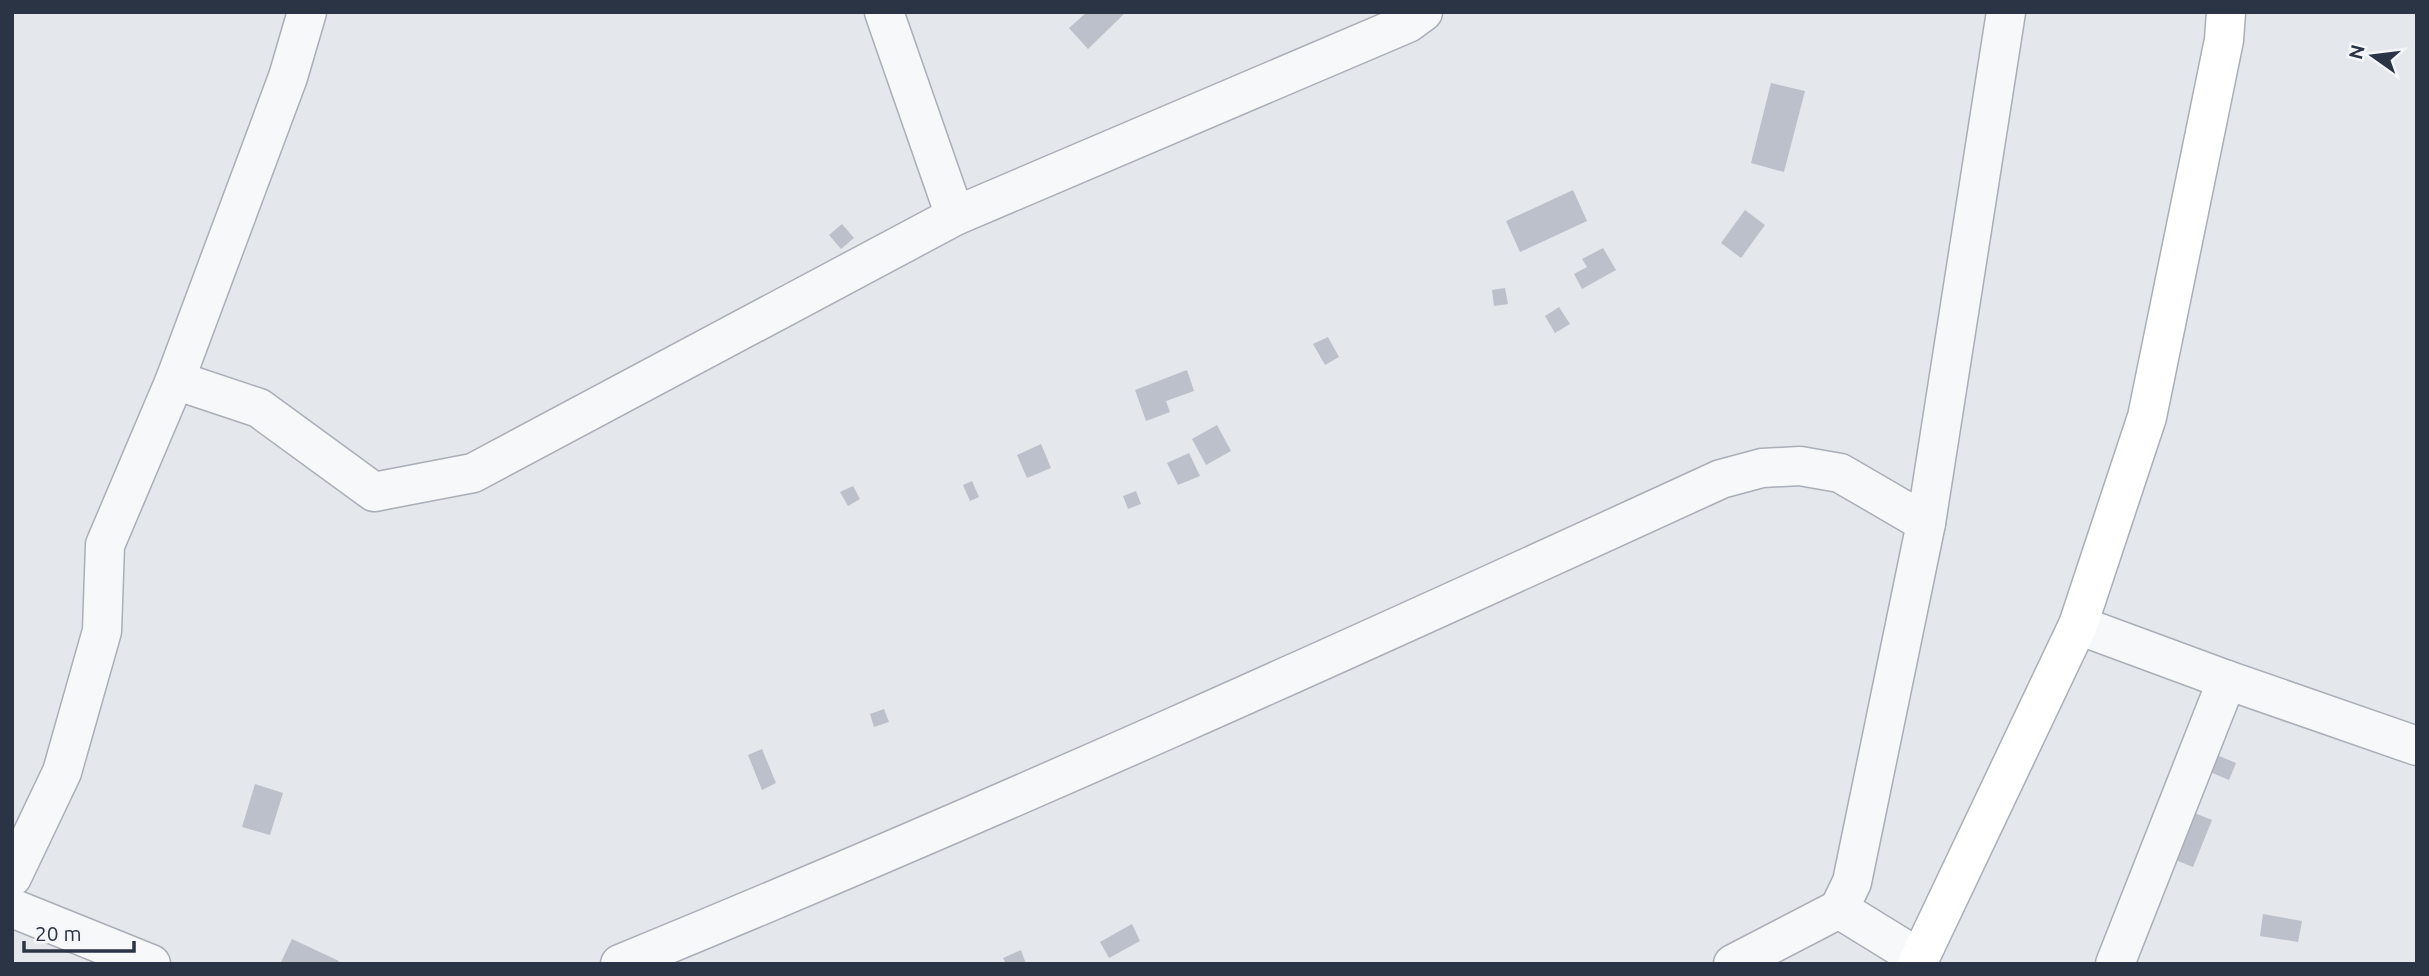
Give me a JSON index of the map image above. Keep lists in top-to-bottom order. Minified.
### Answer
{"scale_bar":"20 m","north":"left"}
